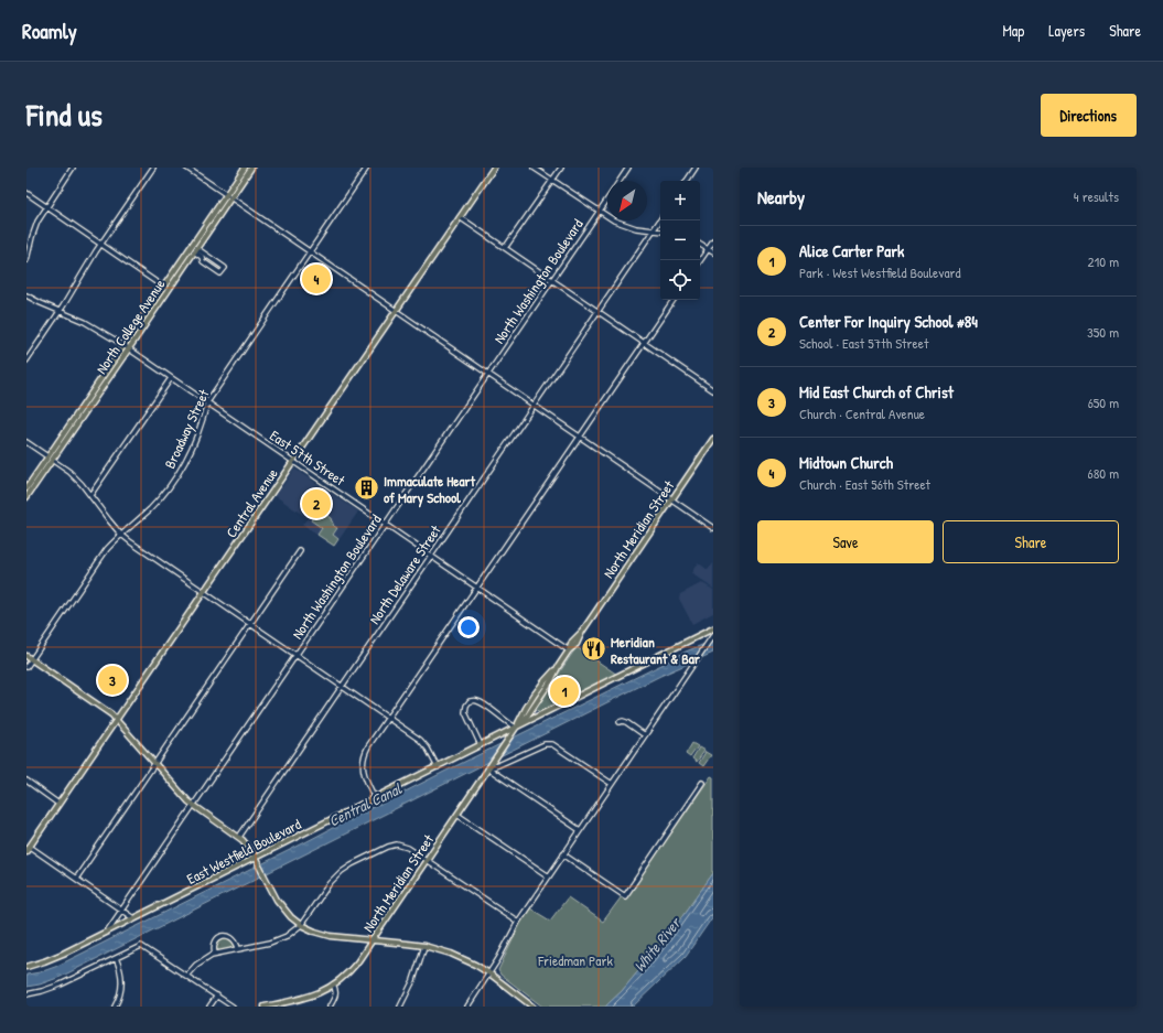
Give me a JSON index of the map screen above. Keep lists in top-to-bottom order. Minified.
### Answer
{"streets":{"main road":["North College Avenue","Central Avenue","North Meridian Street","East Westfield Boulevard"],"street":["North Washington Boulevard","Broadway Street","East 57th Street","North Delaware Street"]},"crossings":[["North Washington Boulevard","East 57th Street"],["North Washington Boulevard","East Westfield Boulevard"],["North College Avenue","East 57th Street"],["Broadway Street","East 57th Street"],["East 57th Street","Central Avenue"],["East 57th Street","North Meridian Street"],["East 57th Street","North Delaware Street"],["North Meridian Street","East Westfield Boulevard"]],"water":["Central Canal","White River"],"parks":["Friedman Park"],"places":{"building":["Immaculate Heart of Mary School"],"restaurant":["Meridian Restaurant & Bar"]},"north":"bottom left","page":{"header":"Roamly","nav":["Map","Layers","Share"],"title":"Find us","buttons":["Directions",["Save","Share"]],"heading":["Nearby","4 results"],"map_buttons":["+","−"],"list":[{"mark":"1","name":"Alice Carter Park","note":"Park · West Westfield Boulevard","value":"210 m"},{"mark":"2","name":"Center For Inquiry School #84","note":"School · East 57th Street","value":"350 m"},{"mark":"3","name":"Mid East Church of Christ","note":"Church · Central Avenue","value":"650 m"},{"mark":"4","name":"Midtown Church","note":"Church · East 56th Street","value":"680 m"}],"pins":["4","2","3","1"]}}
